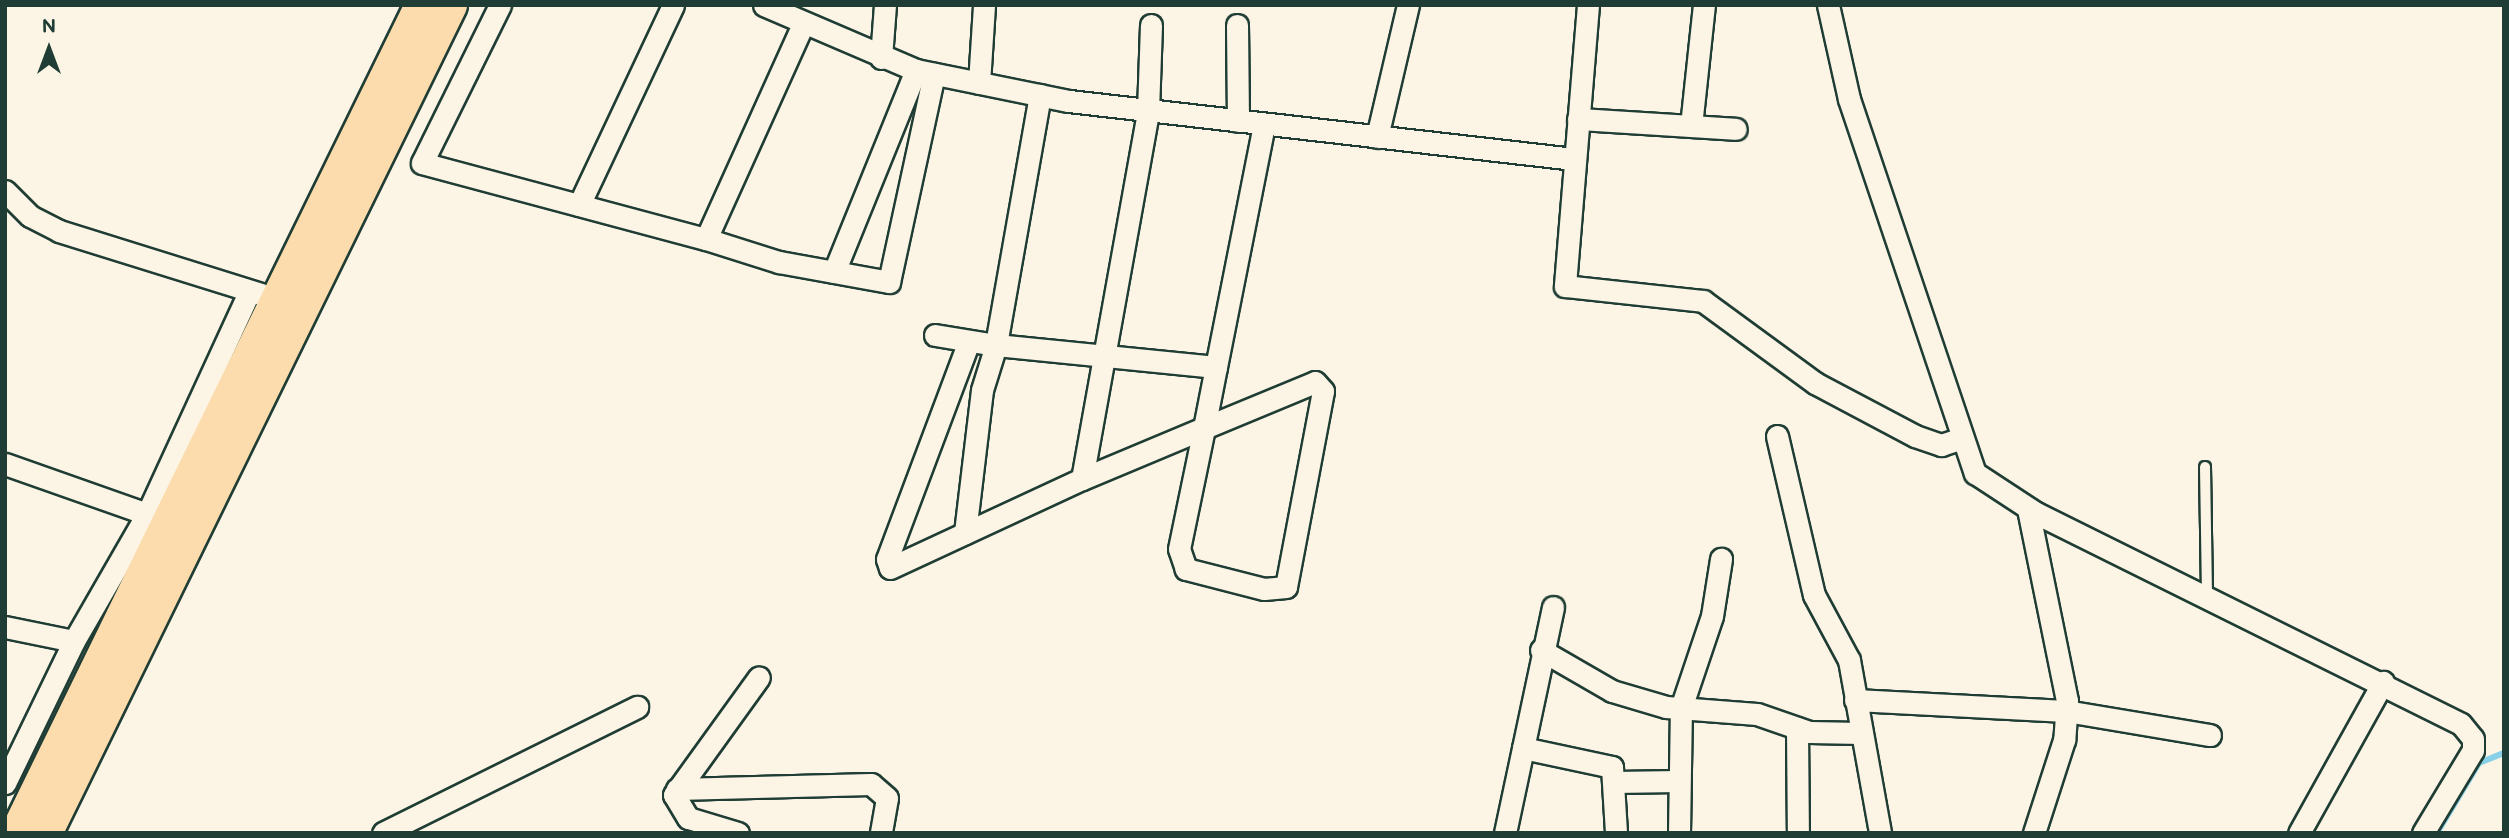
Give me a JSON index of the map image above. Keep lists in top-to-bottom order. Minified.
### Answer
{"north":"top"}
